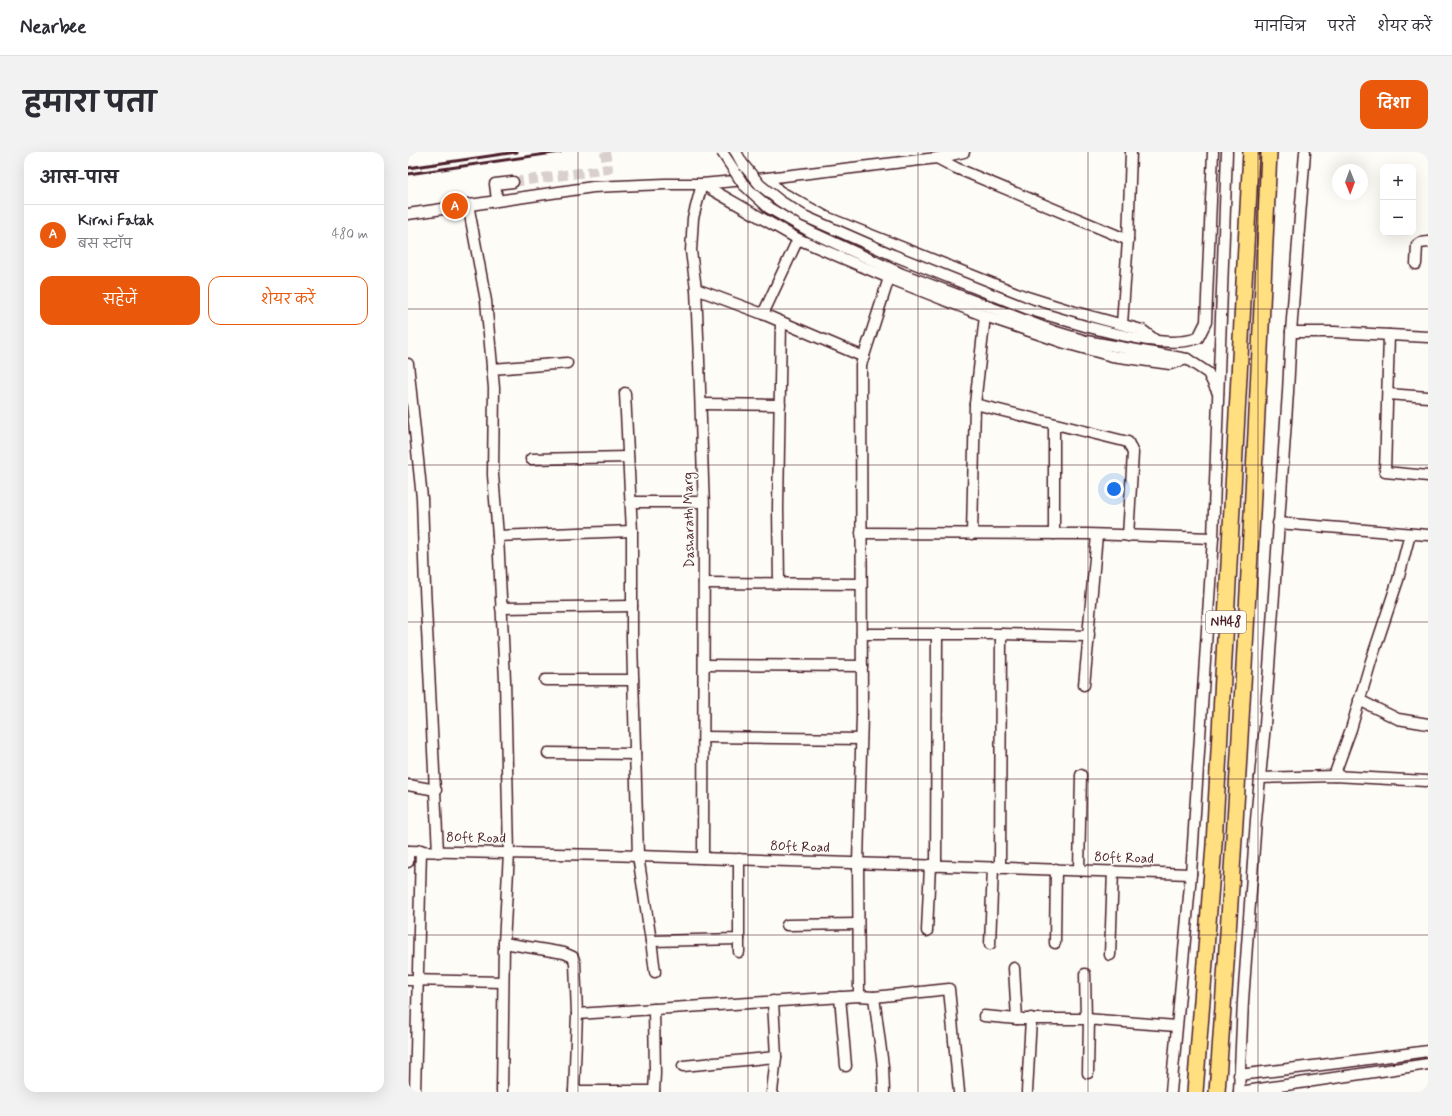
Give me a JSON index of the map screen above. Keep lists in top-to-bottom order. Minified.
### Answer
{"streets":{"highway":["NH48"],"street":["Dasharath Marg","80ft Road"]},"crossings":[["Dasharath Marg","80ft Road"]],"north":"bottom","page":{"header":"Nearbee","nav":["मानचित्र","परतें","शेयर करें"],"title":"हमारा पता","buttons":["दिशा",["सहेजें","शेयर करें"]],"heading":"आस-पास","map_buttons":["+","−"],"pins":"A","list":[{"mark":"A","name":"Kirni Fatak","note":"बस स्टॉप","value":"480 m"}]}}
